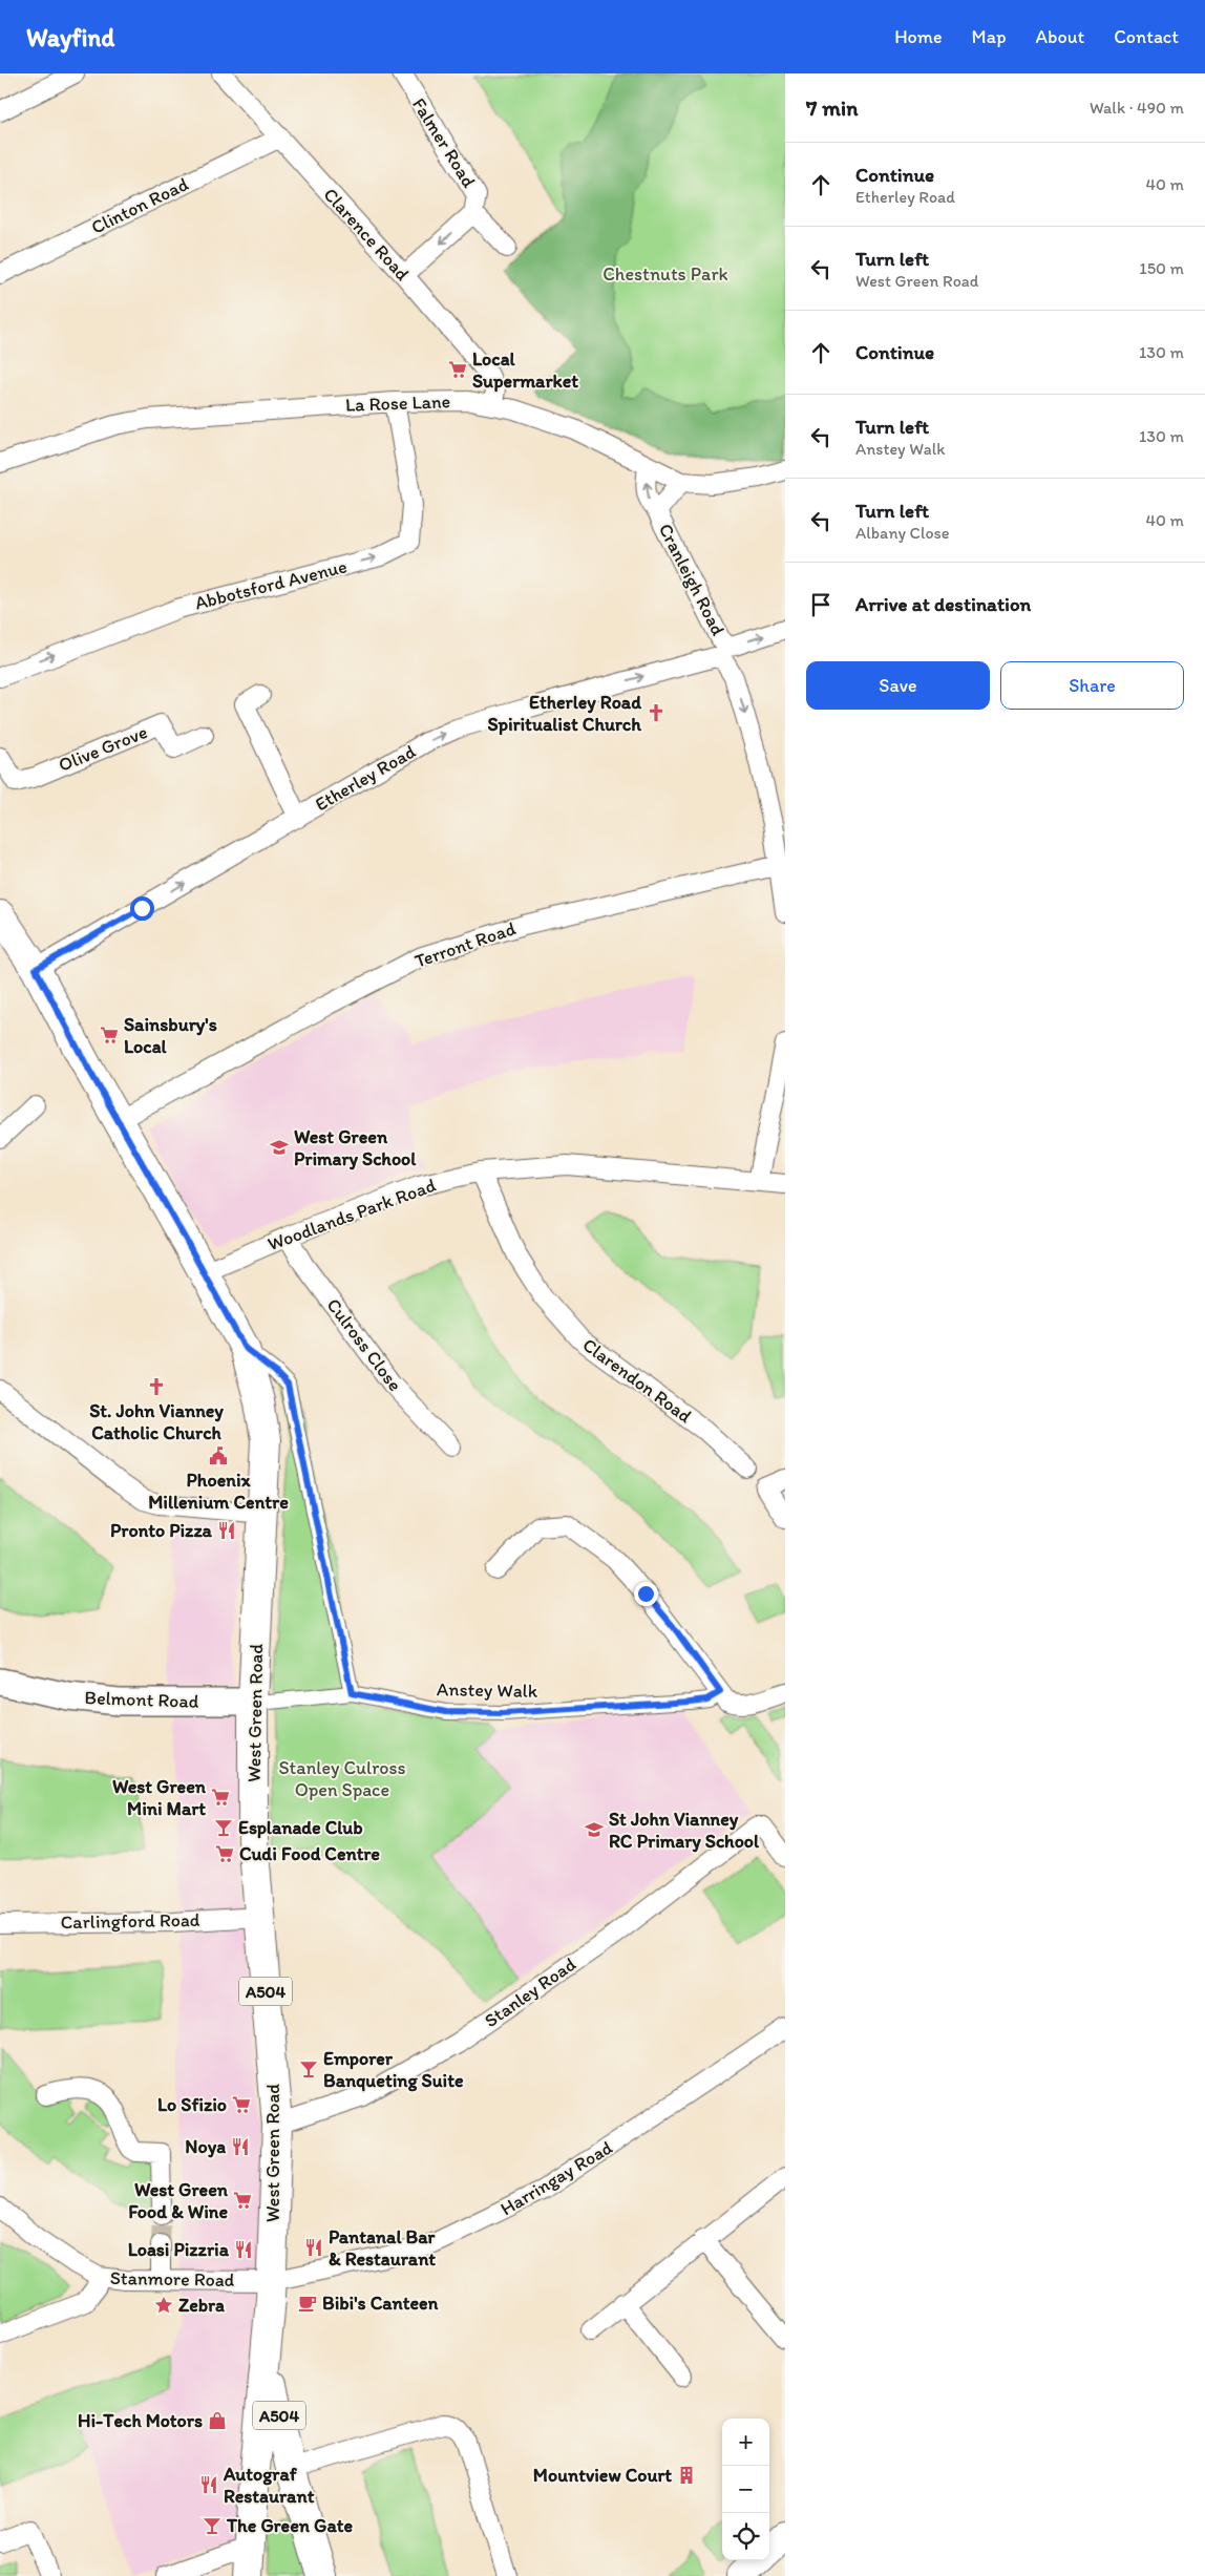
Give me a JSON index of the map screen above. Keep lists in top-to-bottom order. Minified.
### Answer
{"streets":{"main road":["Belmont Road","West Green Road","A504"],"street":["Falmer Road","Clinton Road","Clarence Road","La Rose Lane","Cranleigh Road","Abbotsford Avenue","Olive Grove","Etherley Road","Terront Road","Woodlands Park Road","Culross Close","Clarendon Road","Anstey Walk","Carlingford Road","Stanley Road","Harringay Road","Stanmore Road"]},"crossings":[["Falmer Road","Clarence Road"],["Clinton Road","Clarence Road"],["Clarence Road","La Rose Lane"],["La Rose Lane","Cranleigh Road"],["La Rose Lane","Abbotsford Avenue"],["Cranleigh Road","Etherley Road"],["Cranleigh Road","Terront Road"],["Etherley Road","West Green Road"],["Terront Road","West Green Road"],["Woodlands Park Road","Culross Close"],["Woodlands Park Road","Clarendon Road"],["Woodlands Park Road","West Green Road"],["Anstey Walk","Belmont Road"],["Anstey Walk","West Green Road"],["Belmont Road","West Green Road"],["West Green Road","Carlingford Road"],["West Green Road","A504"],["West Green Road","Stanley Road"],["West Green Road","Harringay Road"],["West Green Road","Stanmore Road"],["Harringay Road","Stanmore Road"]],"one_way":["Abbotsford Avenue","Etherley Road"],"parks":["Chestnuts Park","Stanley Culross Open Space"],"places":{"supermarket":["Local Supermarket","Sainsbury's Local","West Green Mini Mart","Cudi Food Centre","Lo Sfizio","West Green Food & Wine"],"church":["Etherley Road Spiritualist Church","St. John Vianney Catholic Church"],"school or university":["West Green Primary School","St John Vianney RC Primary School"],"public building":["Phoenix Millenium Centre"],"restaurant":["Pronto Pizza","Noya","Pantanal Bar & Restaurant","Loasi Pizzria","Autograf Restaurant"],"bar":["Esplanade Club","Emporer Banqueting Suite","The Green Gate"],"cafe":["Bibi's Canteen"],"place":["Zebra"],"shop":["Hi-Tech Motors"],"building":["Mountview Court"]},"page":{"header":"Wayfind","nav":["Home","Map","About","Contact"],"heading":["7 min","Walk · 490 m"],"list":[["Continue","Etherley Road","40 m"],["Turn left","West Green Road","150 m"],["Continue","130 m"],["Turn left","Anstey Walk","130 m"],["Turn left","Albany Close","40 m"],"Arrive at destination"],"buttons":["Save","Share"],"map_buttons":["+","−"]}}
